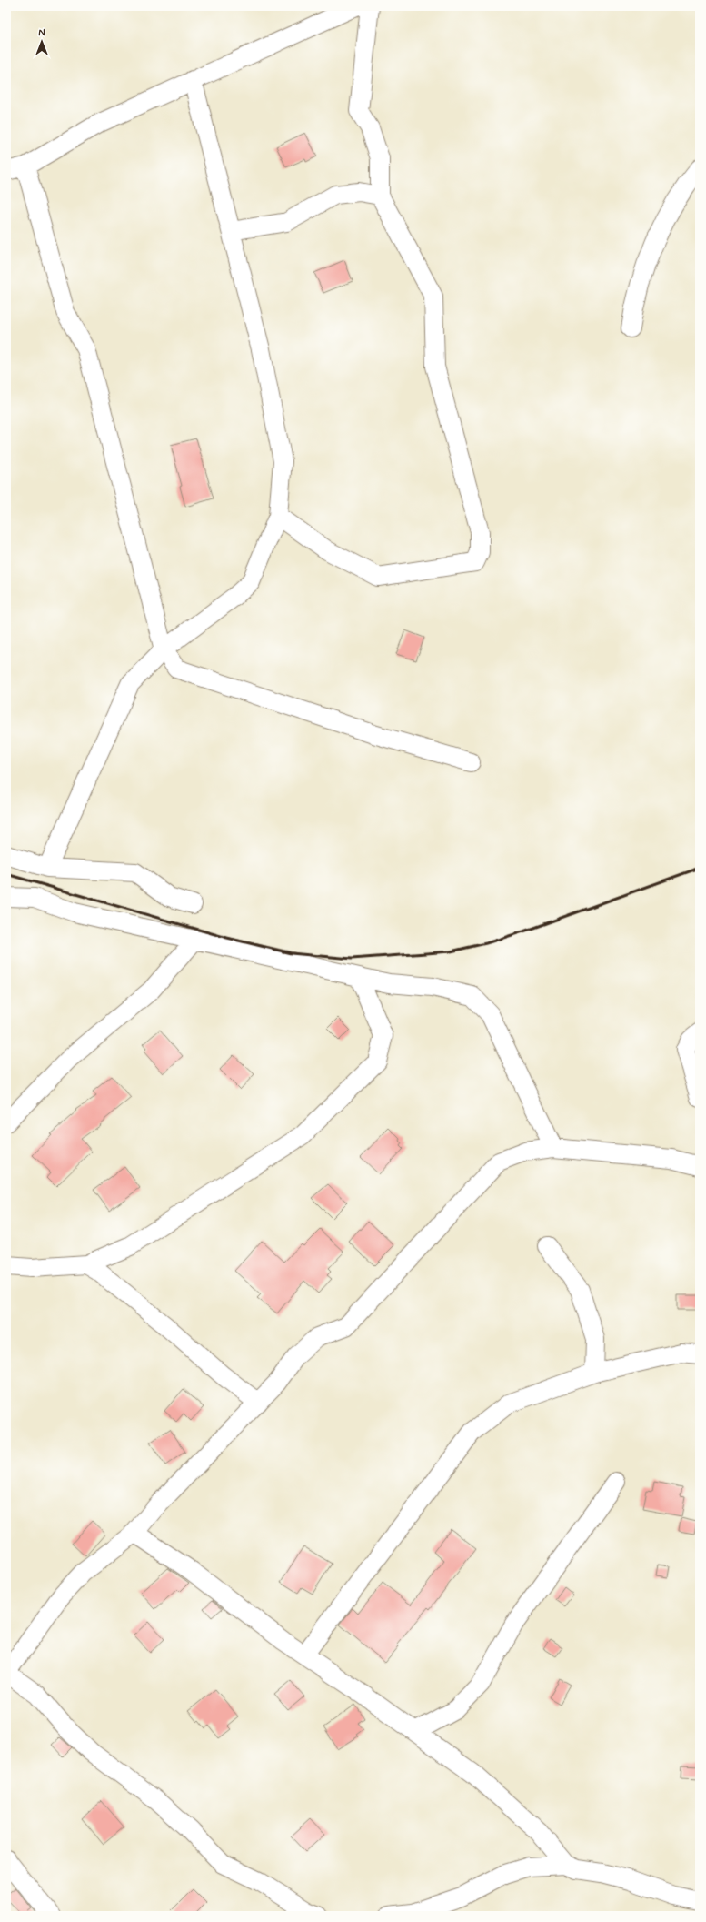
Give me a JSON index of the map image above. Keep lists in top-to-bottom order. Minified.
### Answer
{"north":"top"}
